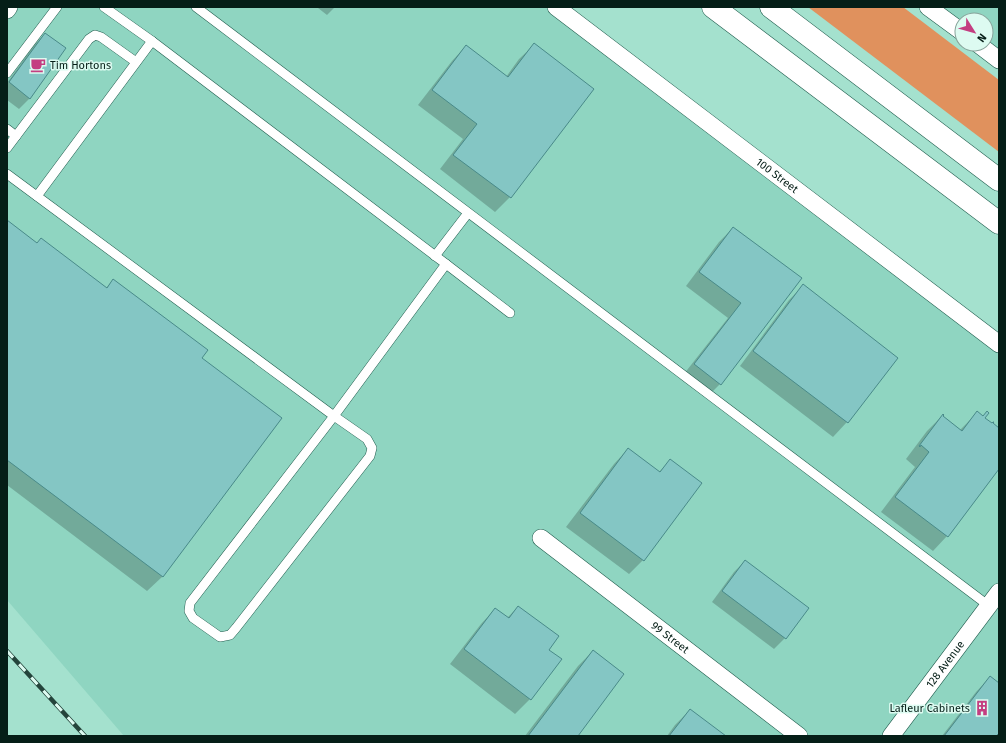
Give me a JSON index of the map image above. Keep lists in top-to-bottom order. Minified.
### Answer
{"streets":{"street":["100 Street","99 Street","128 Avenue"]},"places":{"cafe":["Tim Hortons"],"building":["Lafleur Cabinets"]},"north":"bottom right"}
